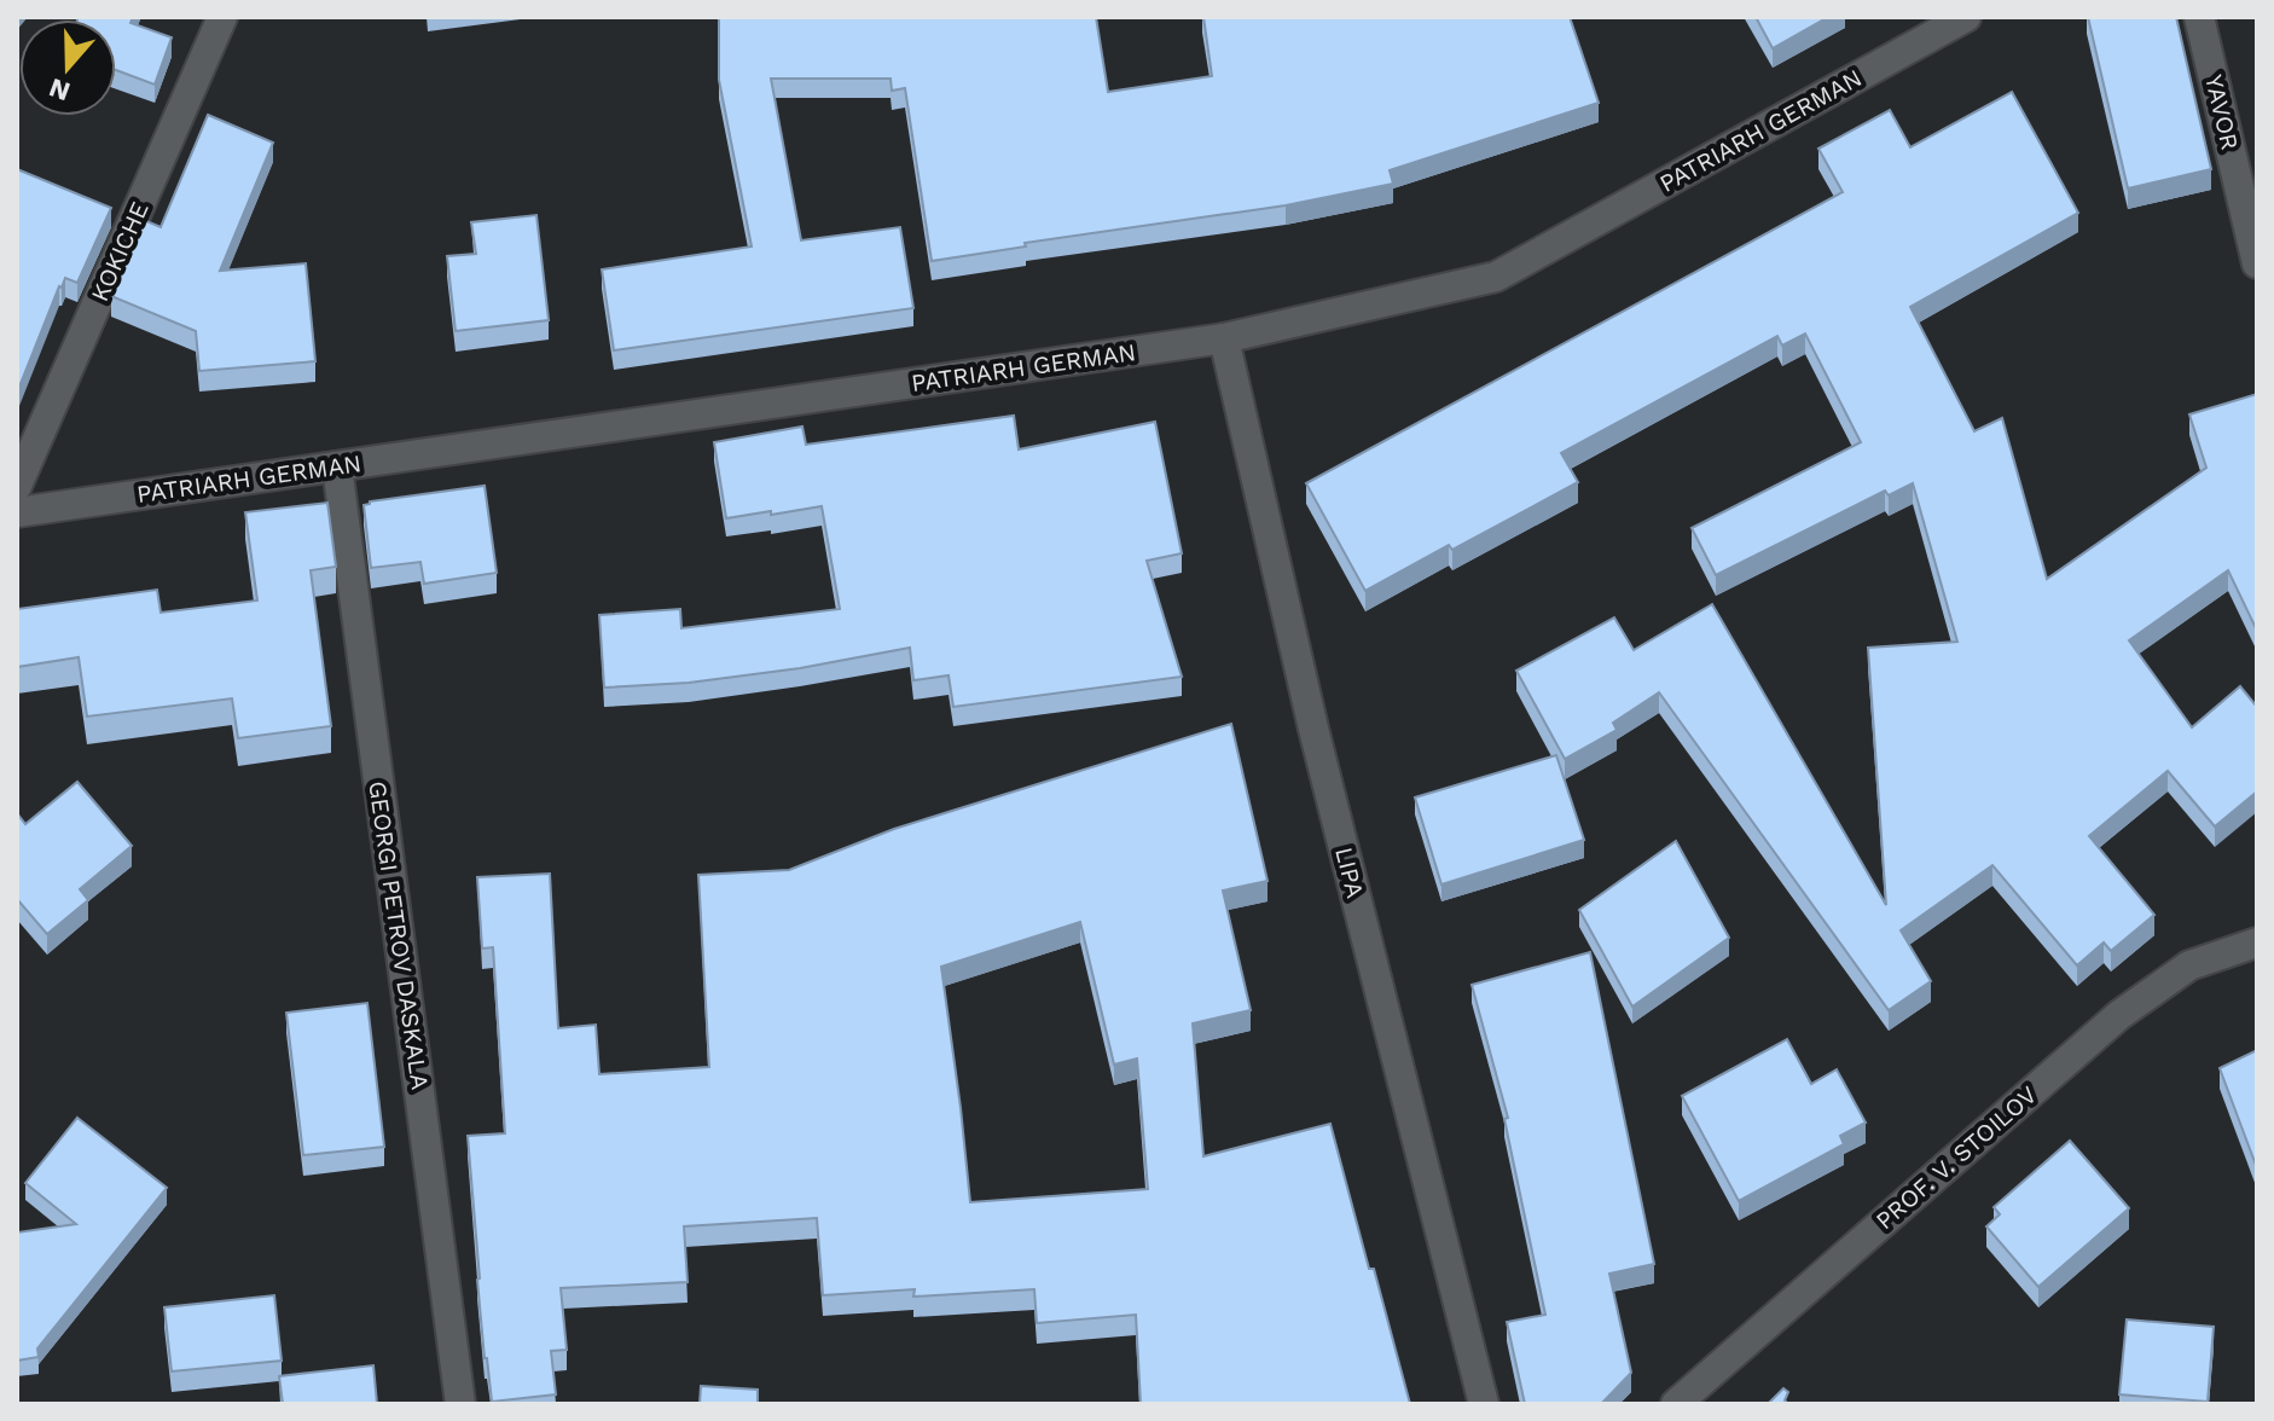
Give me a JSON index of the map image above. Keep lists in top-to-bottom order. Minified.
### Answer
{"streets":{"street":["YAVOR","PATRIARH GERMAN","KOKICHE","LIPA","GEORGI PETROV DASKALA","PROF. V. STOILOV"]},"crossings":[["PATRIARH GERMAN","LIPA"],["PATRIARH GERMAN","GEORGI PETROV DASKALA"]],"north":"bottom"}
